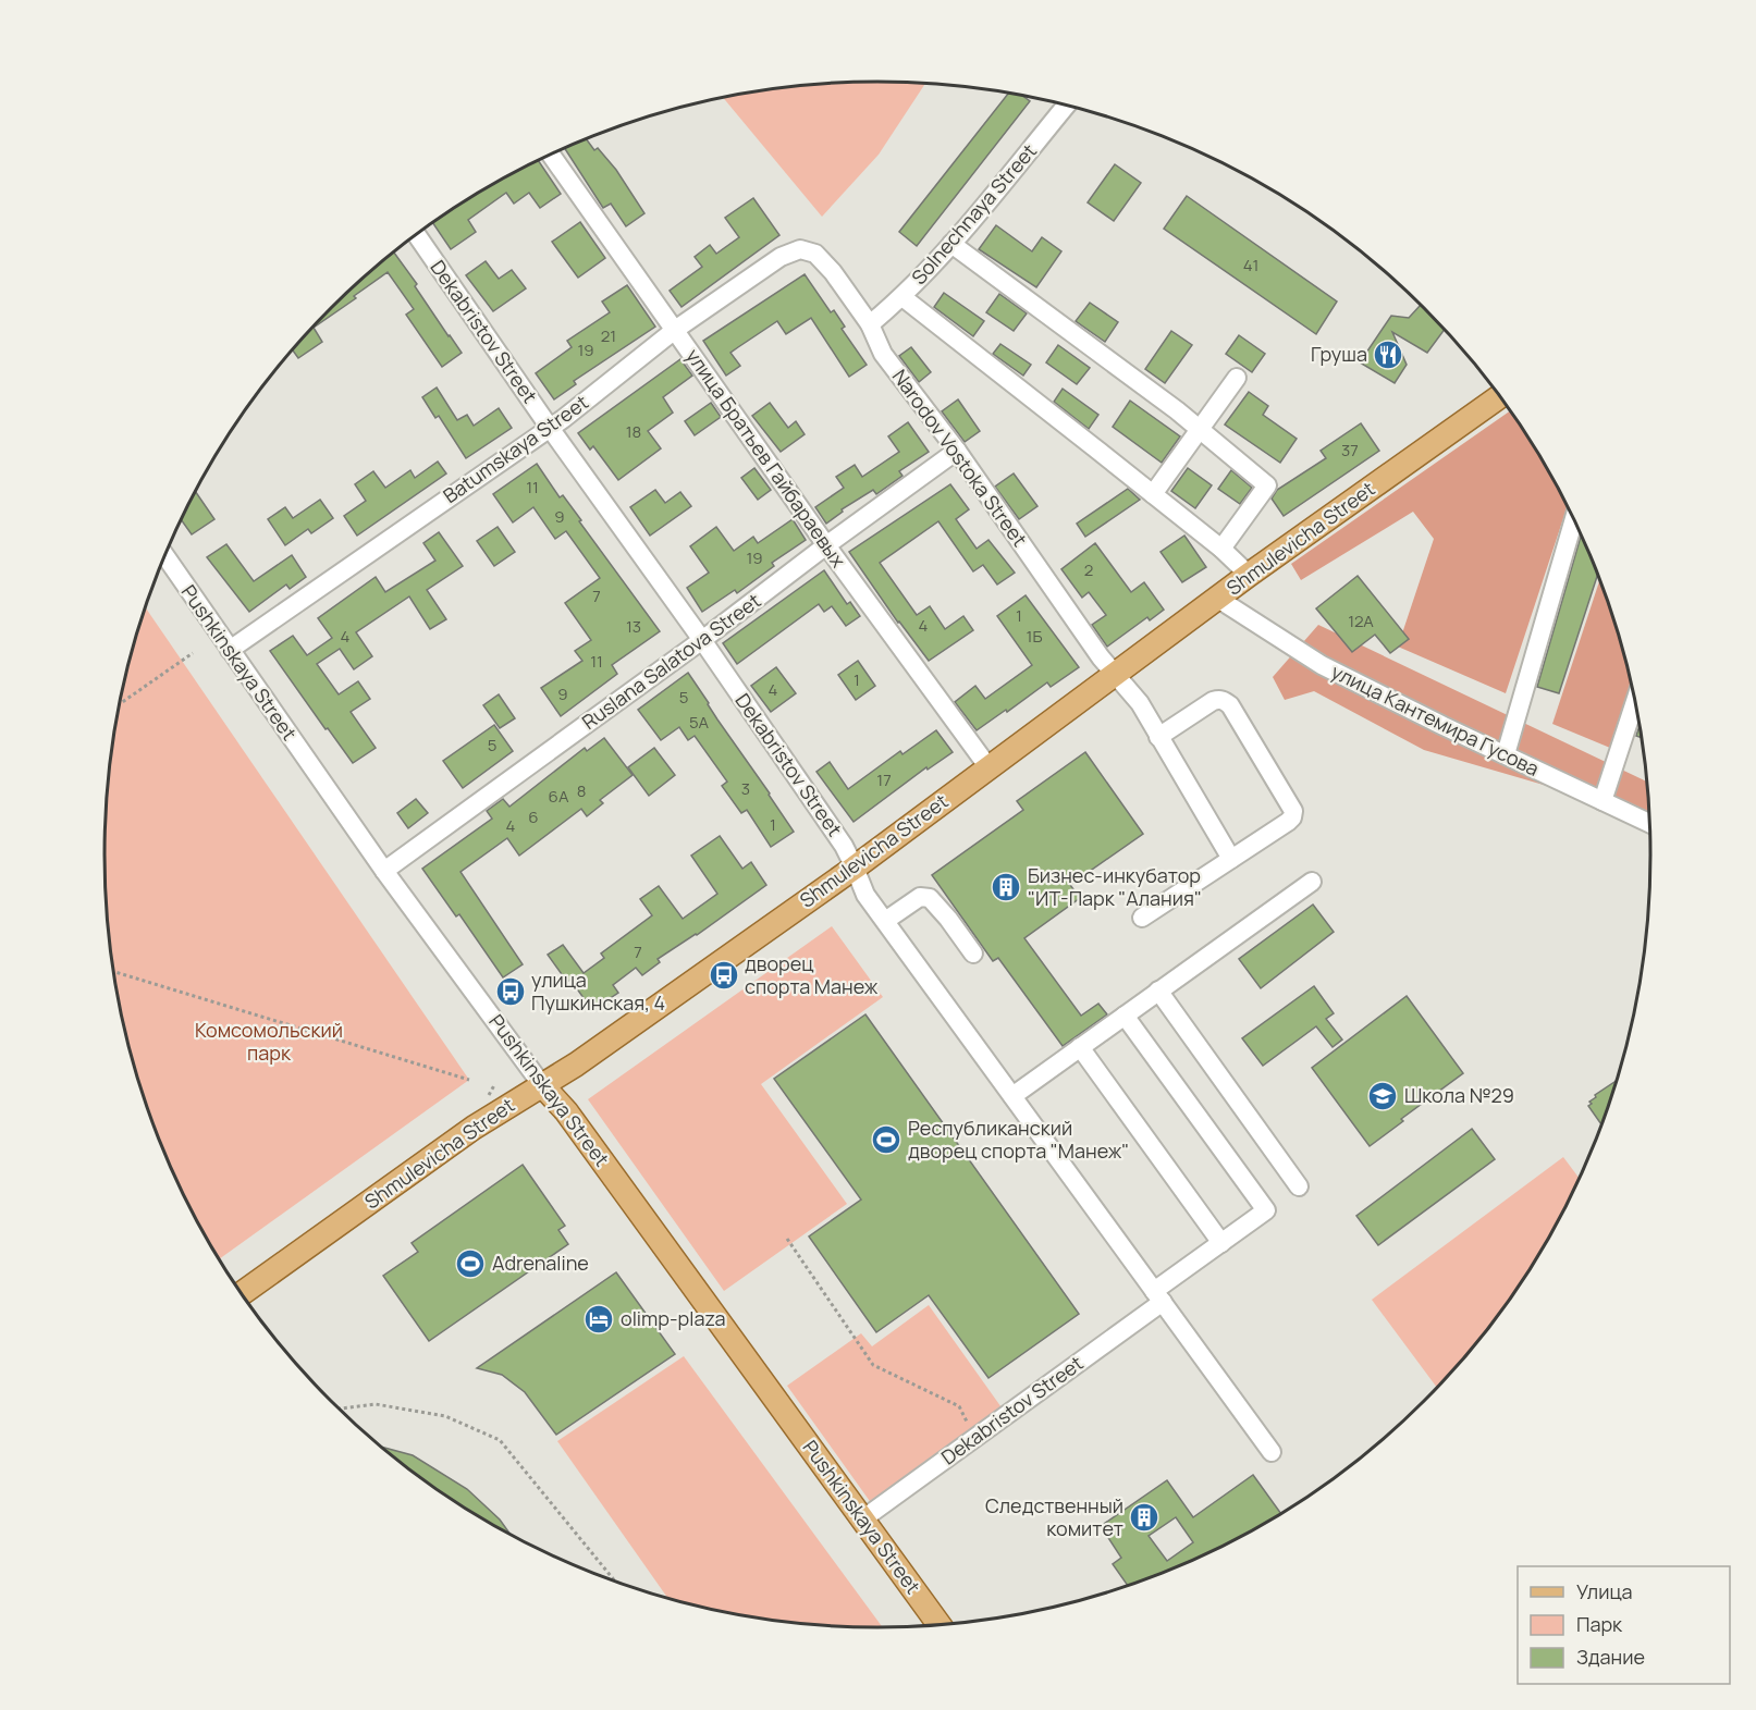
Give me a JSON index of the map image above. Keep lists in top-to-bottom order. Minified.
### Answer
{"streets":{"main road":["Shmulevicha Street","Pushkinskaya Street"],"street":["Solnechnaya Street","Dekabristov Street","Batumskaya Street","улица Братьев Гайбараевых","Narodov Vostoka Street","Ruslana Salatova Street","улица Кантемира Гусова"]},"crossings":[["Solnechnaya Street","Narodov Vostoka Street"],["Dekabristov Street","Batumskaya Street"],["Dekabristov Street","Shmulevicha Street"],["Dekabristov Street","Ruslana Salatova Street"],["Dekabristov Street","Pushkinskaya Street"],["Batumskaya Street","улица Братьев Гайбараевых"],["Batumskaya Street","Narodov Vostoka Street"],["Batumskaya Street","Pushkinskaya Street"],["улица Братьев Гайбараевых","Shmulevicha Street"],["улица Братьев Гайбараевых","Ruslana Salatova Street"],["Narodov Vostoka Street","Shmulevicha Street"],["Narodov Vostoka Street","Ruslana Salatova Street"],["Shmulevicha Street","Pushkinskaya Street"],["Shmulevicha Street","улица Кантемира Гусова"],["Ruslana Salatova Street","Pushkinskaya Street"]],"parks":["Комсомольский парк"],"places":{"restaurant":["Груша"],"building":["Бизнес-инкубатор \"ИТ-Парк \"Алания\"","Следственный комитет"],"bus stop":["дворец спорта Манеж","улица Пушкинская, 4"],"school or university":["Школа №29"],"sports":["Республиканский дворец спорта \"Манеж\"","Adrenaline"],"hotel":["olimp-plaza"]},"house_numbers":["41","21","19","18","37","11","9","19","2","7","1","12А","4","13","4","1Б","11","1","4","9","5","5А","5","17","3","8","6А","6","1","4","7"],"legend":["Улица","Парк","Здание"]}
